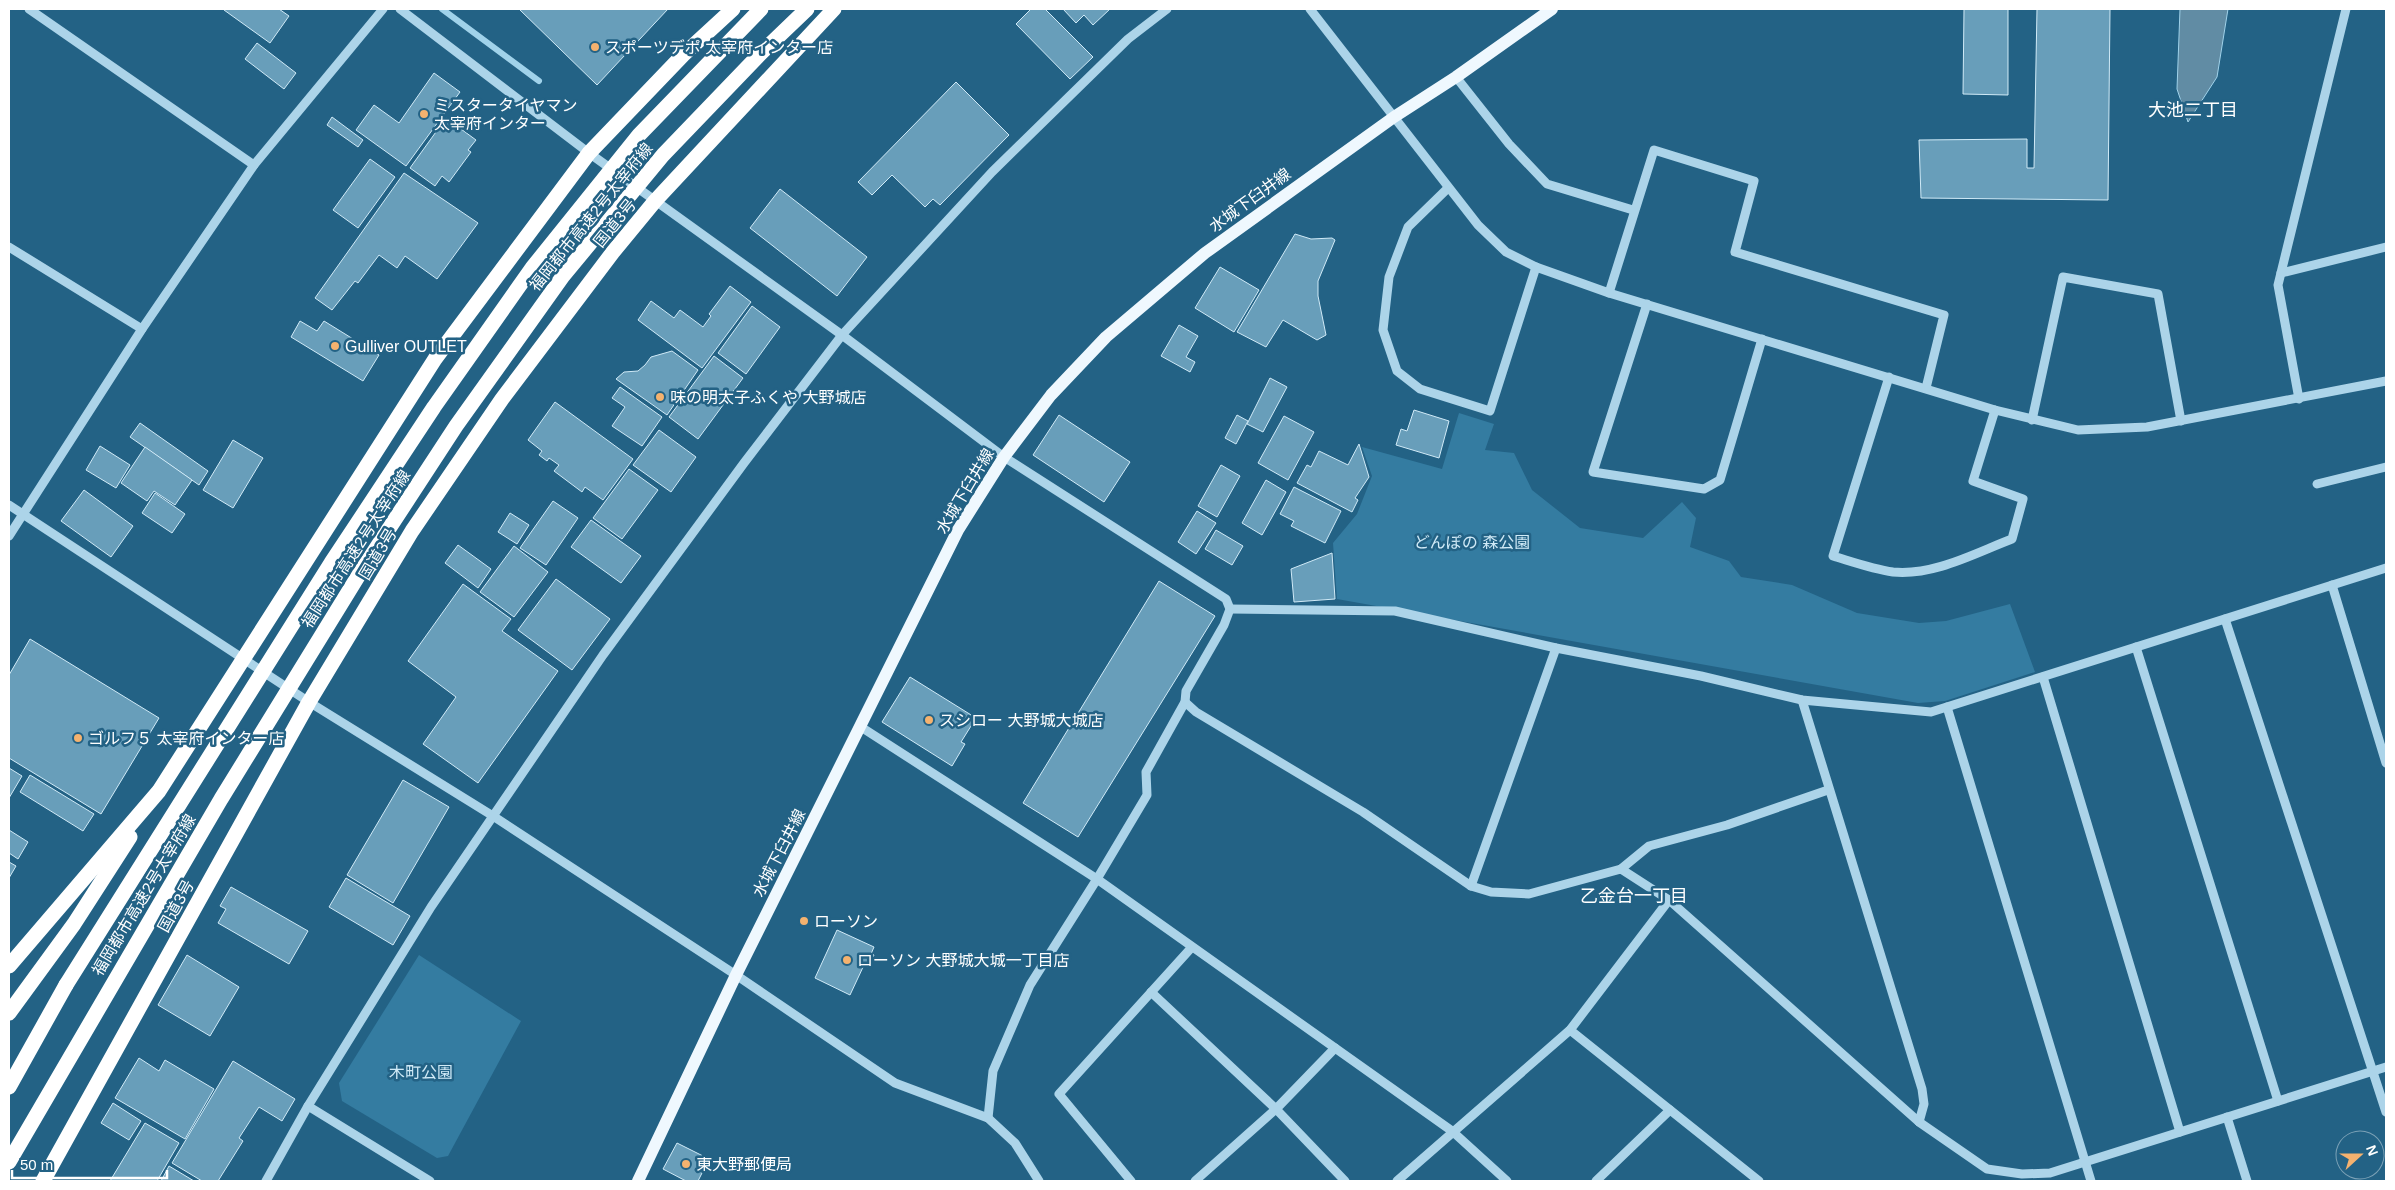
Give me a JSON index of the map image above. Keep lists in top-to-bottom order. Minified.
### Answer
{"streets":{"highway":["福岡都市高速2号太宰府線","国道3号"],"main road":["水城下臼井線"]},"districts":["大池二丁目","乙金台一丁目"],"parks":["どんぽの 森公園","木町公園"],"places":["スポーツデポ 太宰府インター店","ミスタータイヤマン 太宰府インター","Gulliver OUTLET","味の明太子ふくや 大野城店","スシロー 大野城大城店","ゴルフ５ 太宰府インター店","ローソン","ローソン 大野城大城一丁目店","東大野郵便局"],"scale_bar":"50 m","north":"right"}
